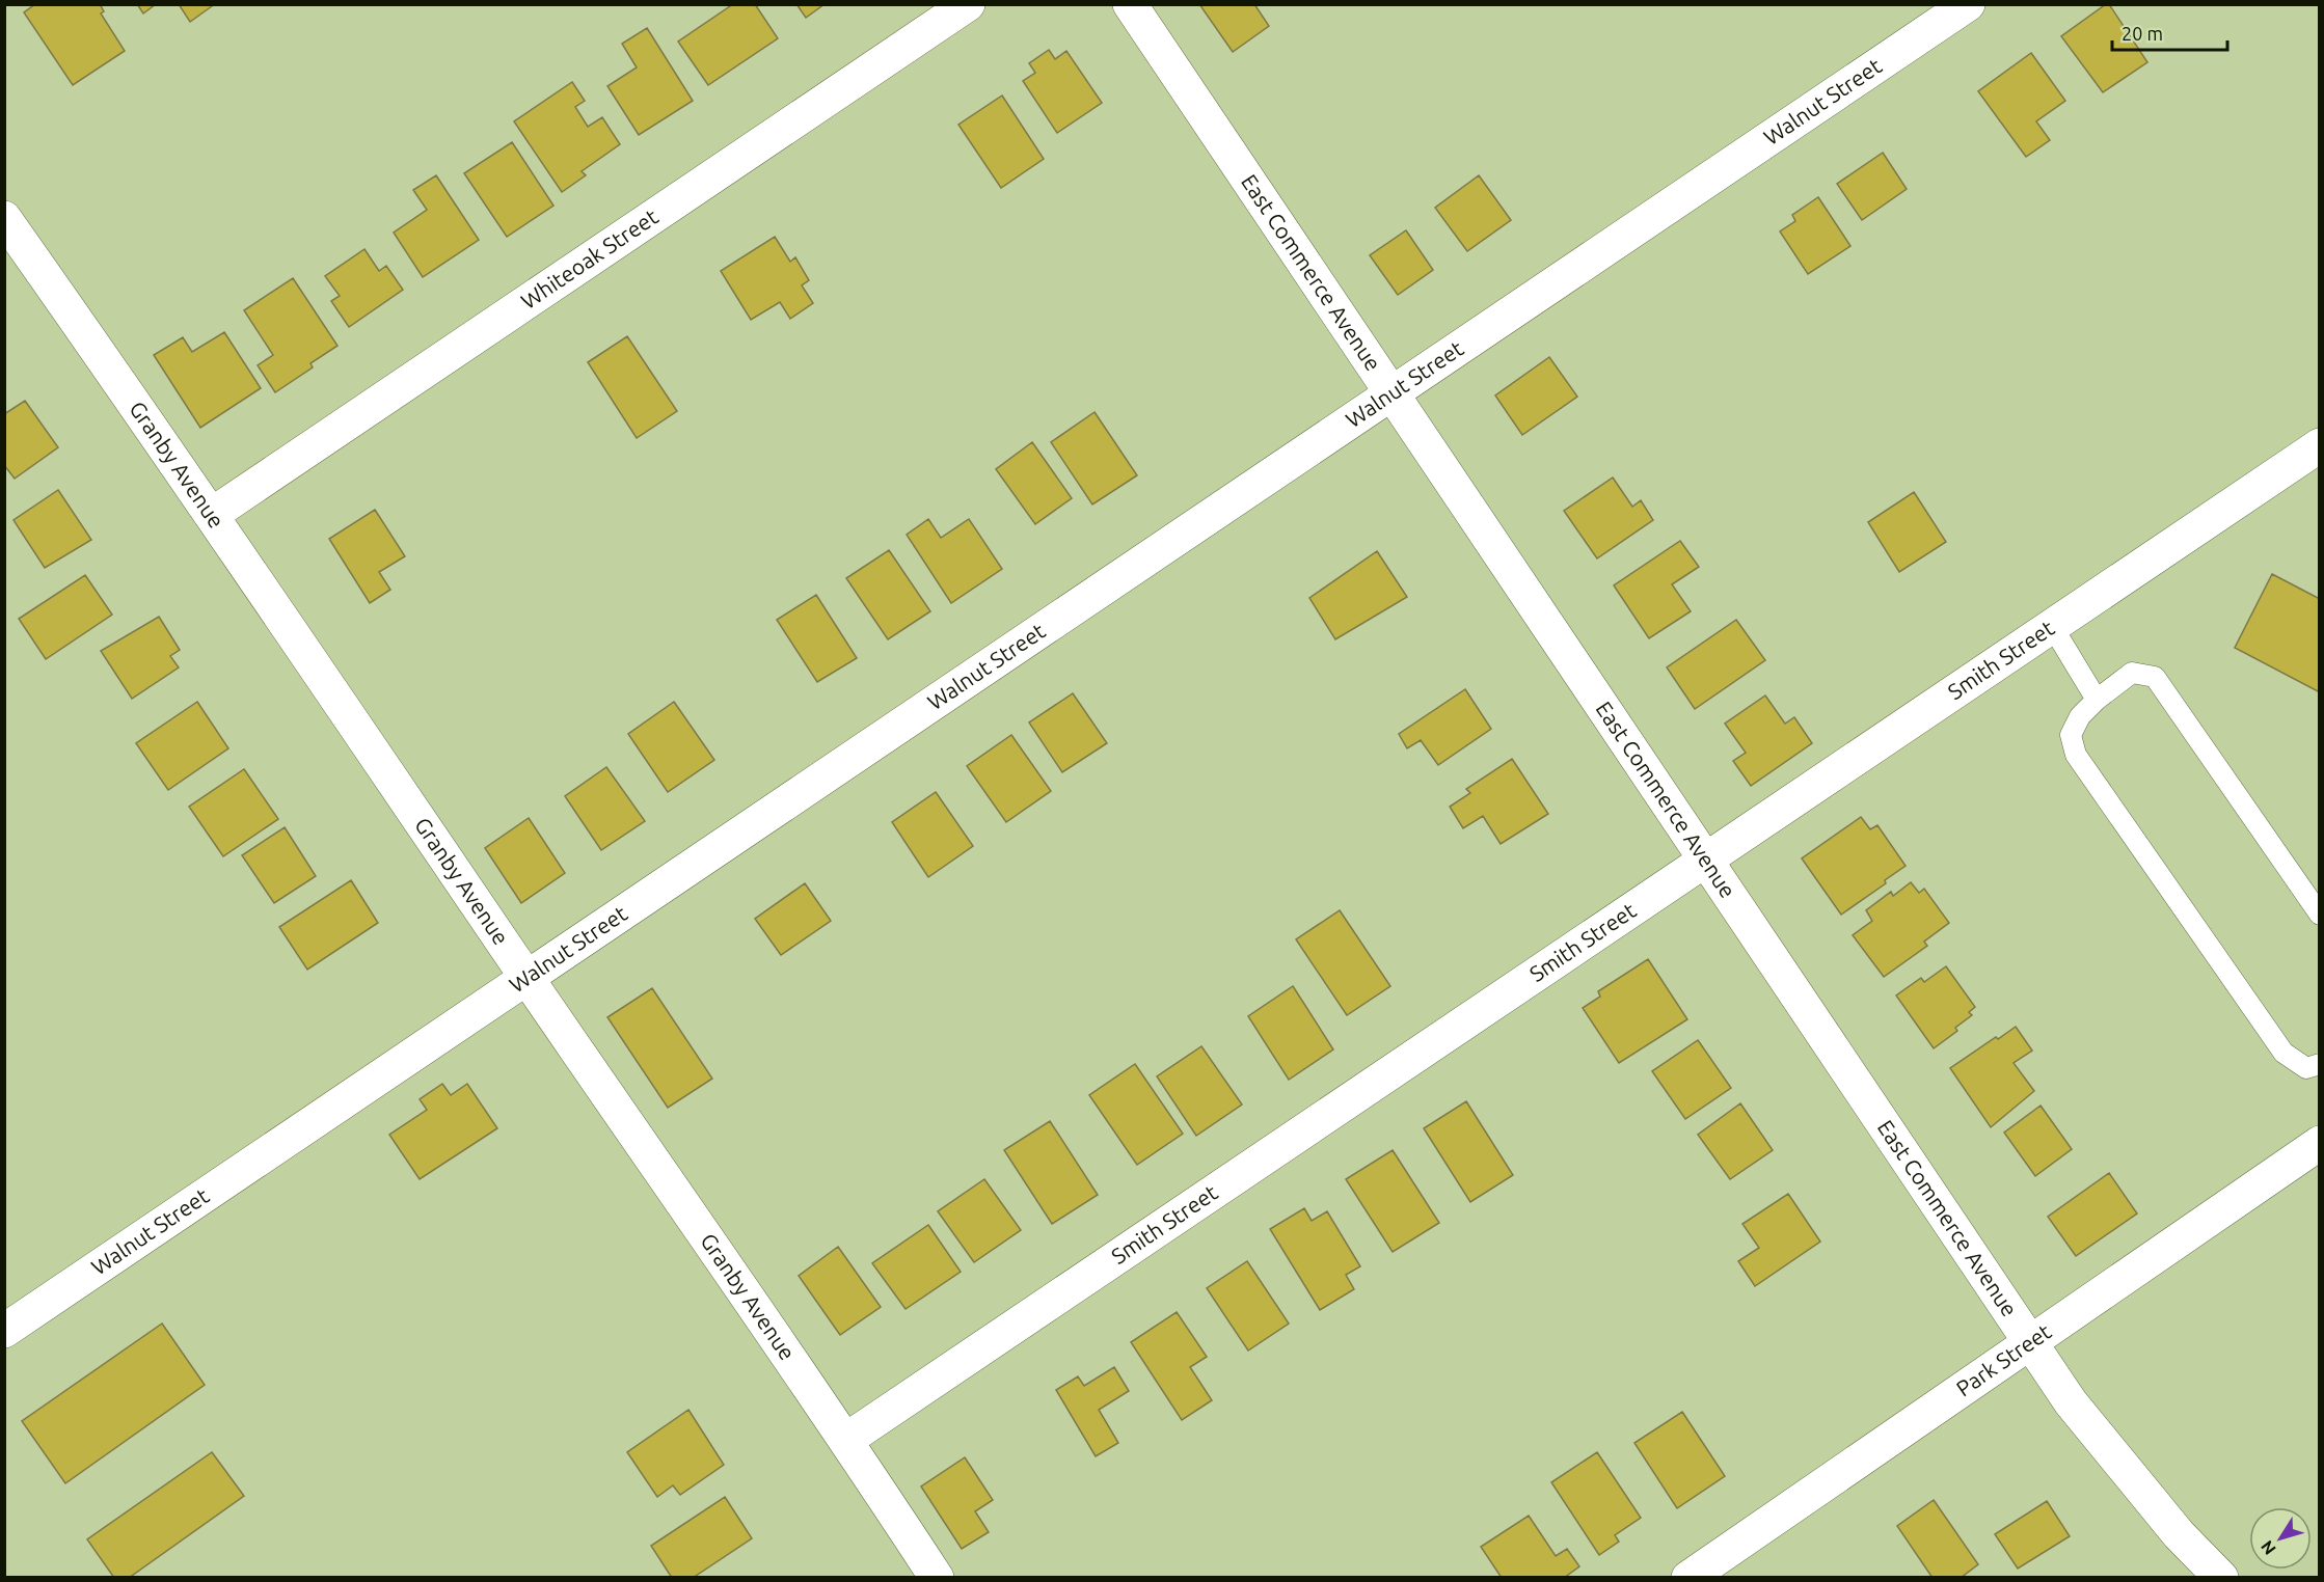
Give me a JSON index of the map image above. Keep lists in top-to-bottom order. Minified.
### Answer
{"streets":{"street":["Walnut Street","Whiteoak Street","East Commerce Avenue","Granby Avenue","Smith Street","Park Street"]},"crossings":[["Walnut Street","East Commerce Avenue"],["Walnut Street","Granby Avenue"],["Whiteoak Street","Granby Avenue"],["East Commerce Avenue","Smith Street"],["East Commerce Avenue","Park Street"],["Granby Avenue","Smith Street"]],"scale_bar":"20 m","north":"bottom left"}
